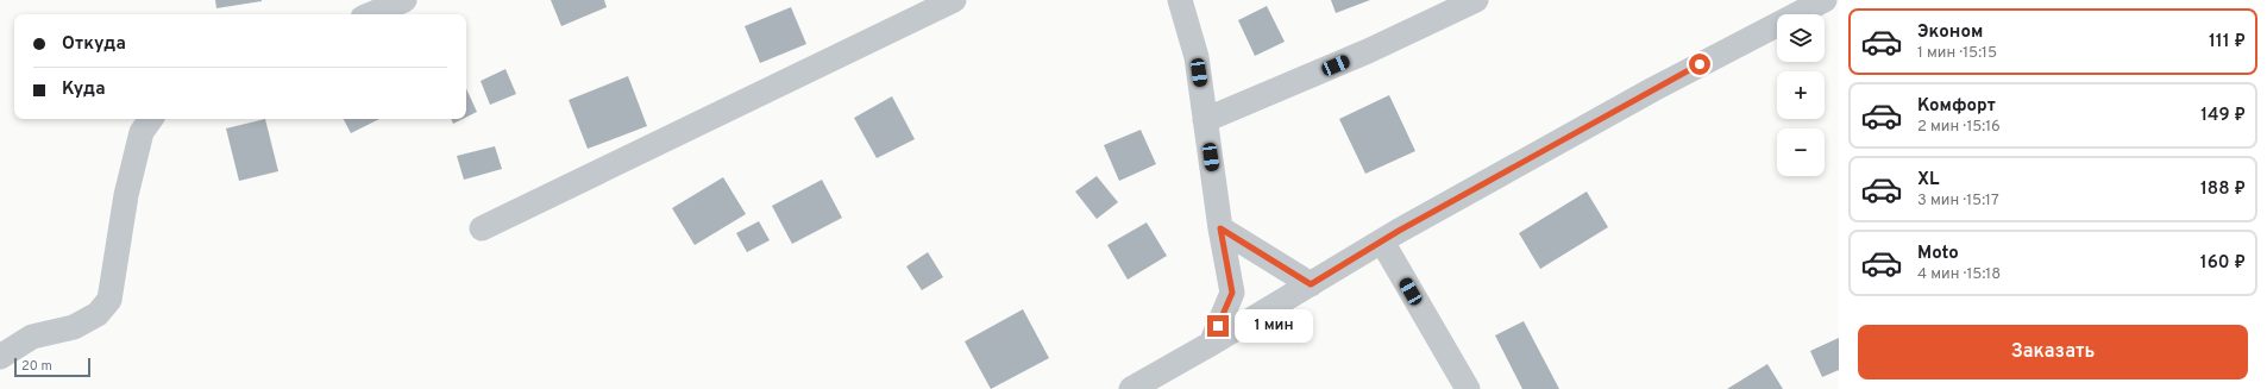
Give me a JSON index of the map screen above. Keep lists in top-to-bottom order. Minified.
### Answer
{"scale_bar":"20 m","page":{"list":[{"name":"Эконом","note":"1 мин · 15:15","value":"111 ₽"},{"name":"Комфорт","note":"2 мин · 15:16","value":"149 ₽"},{"name":"XL","note":"3 мин · 15:17","value":"188 ₽"},{"name":"Moto","note":"4 мин · 15:18","value":"160 ₽"}],"map_buttons":["+","−"],"banner":["Откуда","Куда"],"bubble":"1 мин","buttons":"Заказать","scale":"20 m"}}
